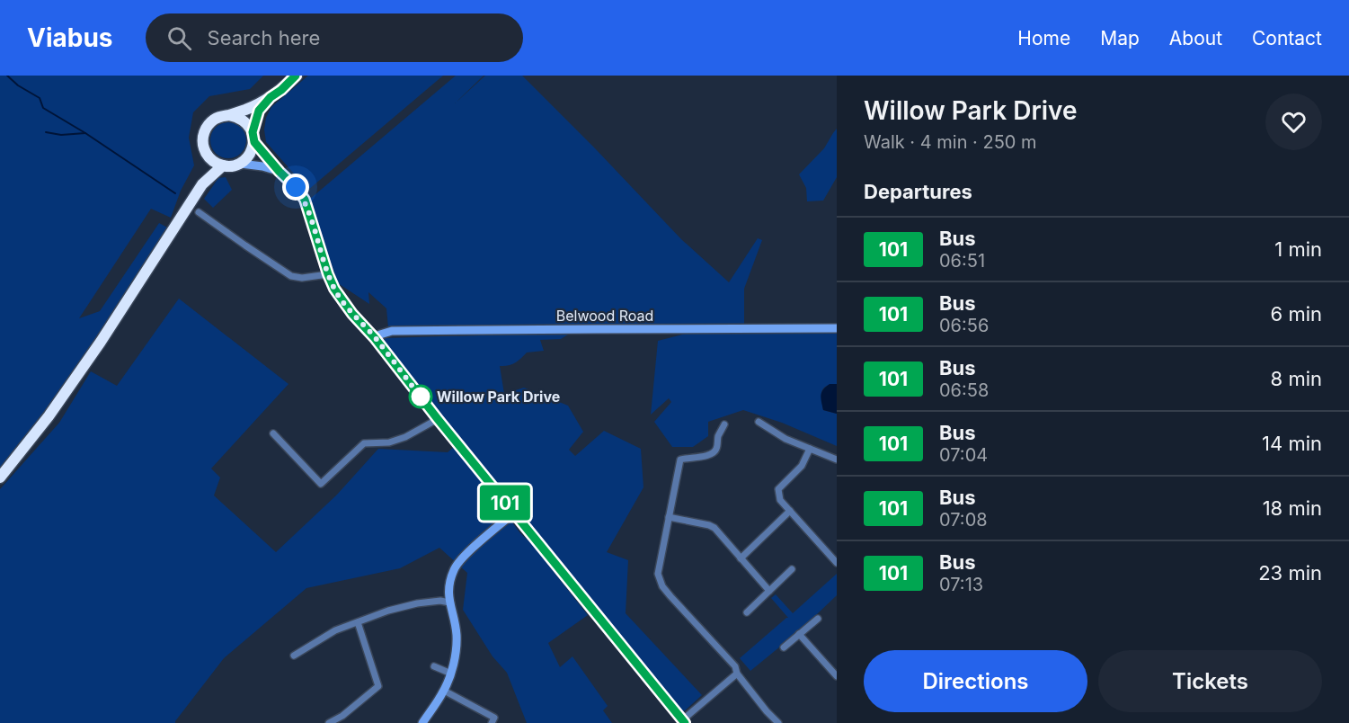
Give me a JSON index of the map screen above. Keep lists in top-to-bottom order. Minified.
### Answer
{"streets":{"street":["Belwood Road"]},"places":["Willow Park Drive"],"lines":["bus line 101"],"page":{"header":"Viabus","search":"Search here","nav":["Home","Map","About","Contact"],"on_map":"101","heading":[["Willow Park Drive","Walk · 4 min · 250 m"],"Departures"],"list":[{"mark":"101","name":"Bus","note":"06:51","value":"1 min"},{"mark":"101","name":"Bus","note":"06:56","value":"6 min"},{"mark":"101","name":"Bus","note":"06:58","value":"8 min"},{"mark":"101","name":"Bus","note":"07:04","value":"14 min"},{"mark":"101","name":"Bus","note":"07:08","value":"18 min"},{"mark":"101","name":"Bus","note":"07:13","value":"23 min"}],"buttons":["Directions","Tickets"]}}
